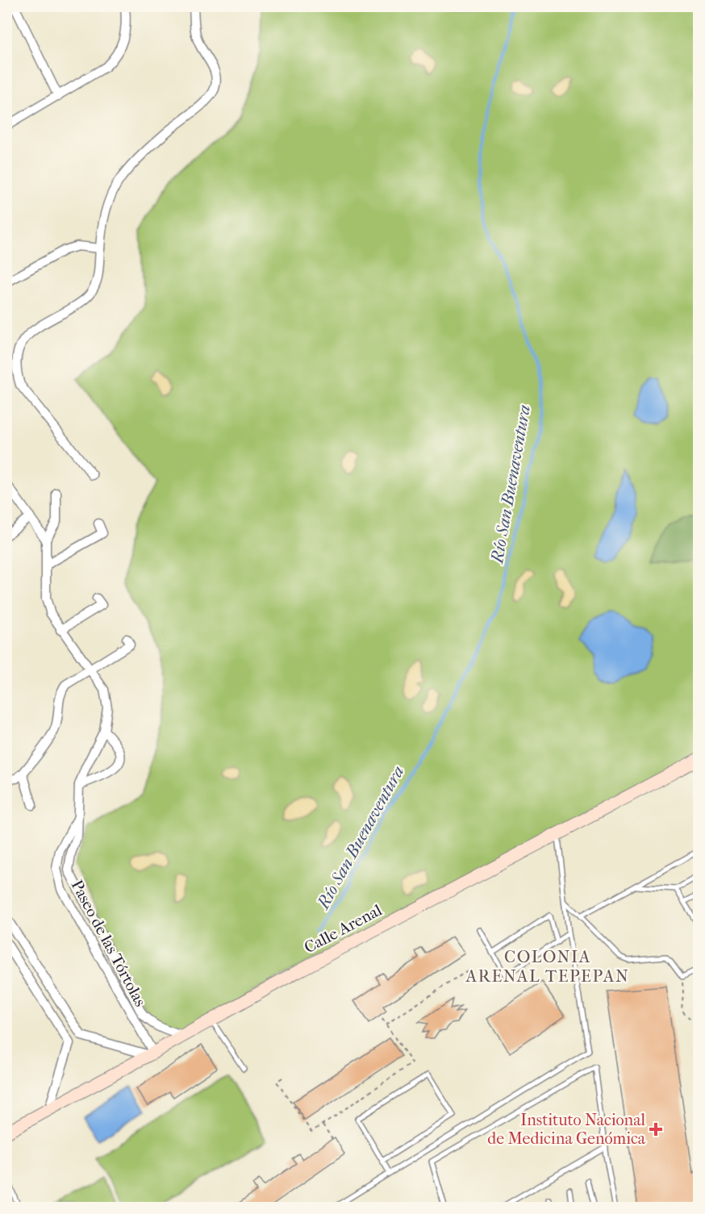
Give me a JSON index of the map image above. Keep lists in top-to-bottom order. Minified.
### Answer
{"streets":{"street":["Calle Arenal","Paseo de las Tórtolas"]},"crossings":[["Calle Arenal","Paseo de las Tórtolas"]],"districts":["COLONIA ARENAL TEPEPAN"],"water":["Río San Buenaventura"],"places":{"health":["Instituto Nacional de Medicina Genómica"]}}
